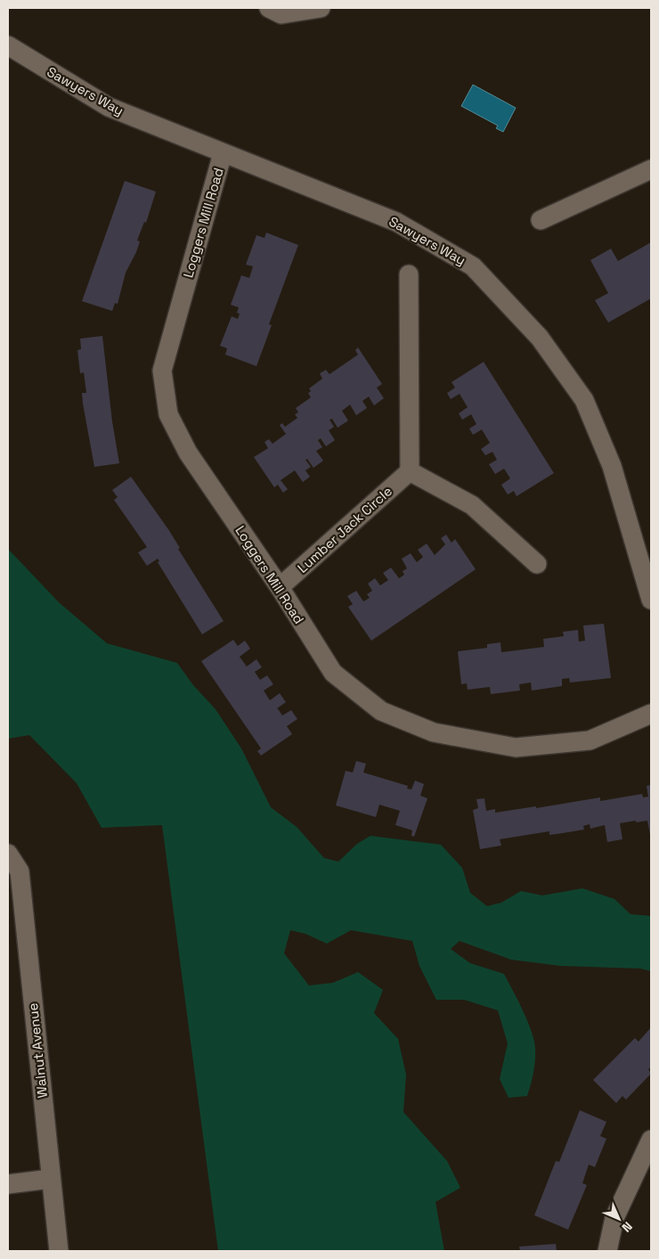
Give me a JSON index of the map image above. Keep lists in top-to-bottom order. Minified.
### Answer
{"streets":{"street":["Sawyers Way","Loggers Mill Road","Lumber Jack Circle","Walnut Avenue"]},"crossings":[["Sawyers Way","Loggers Mill Road"],["Loggers Mill Road","Lumber Jack Circle"]],"north":"bottom right"}
